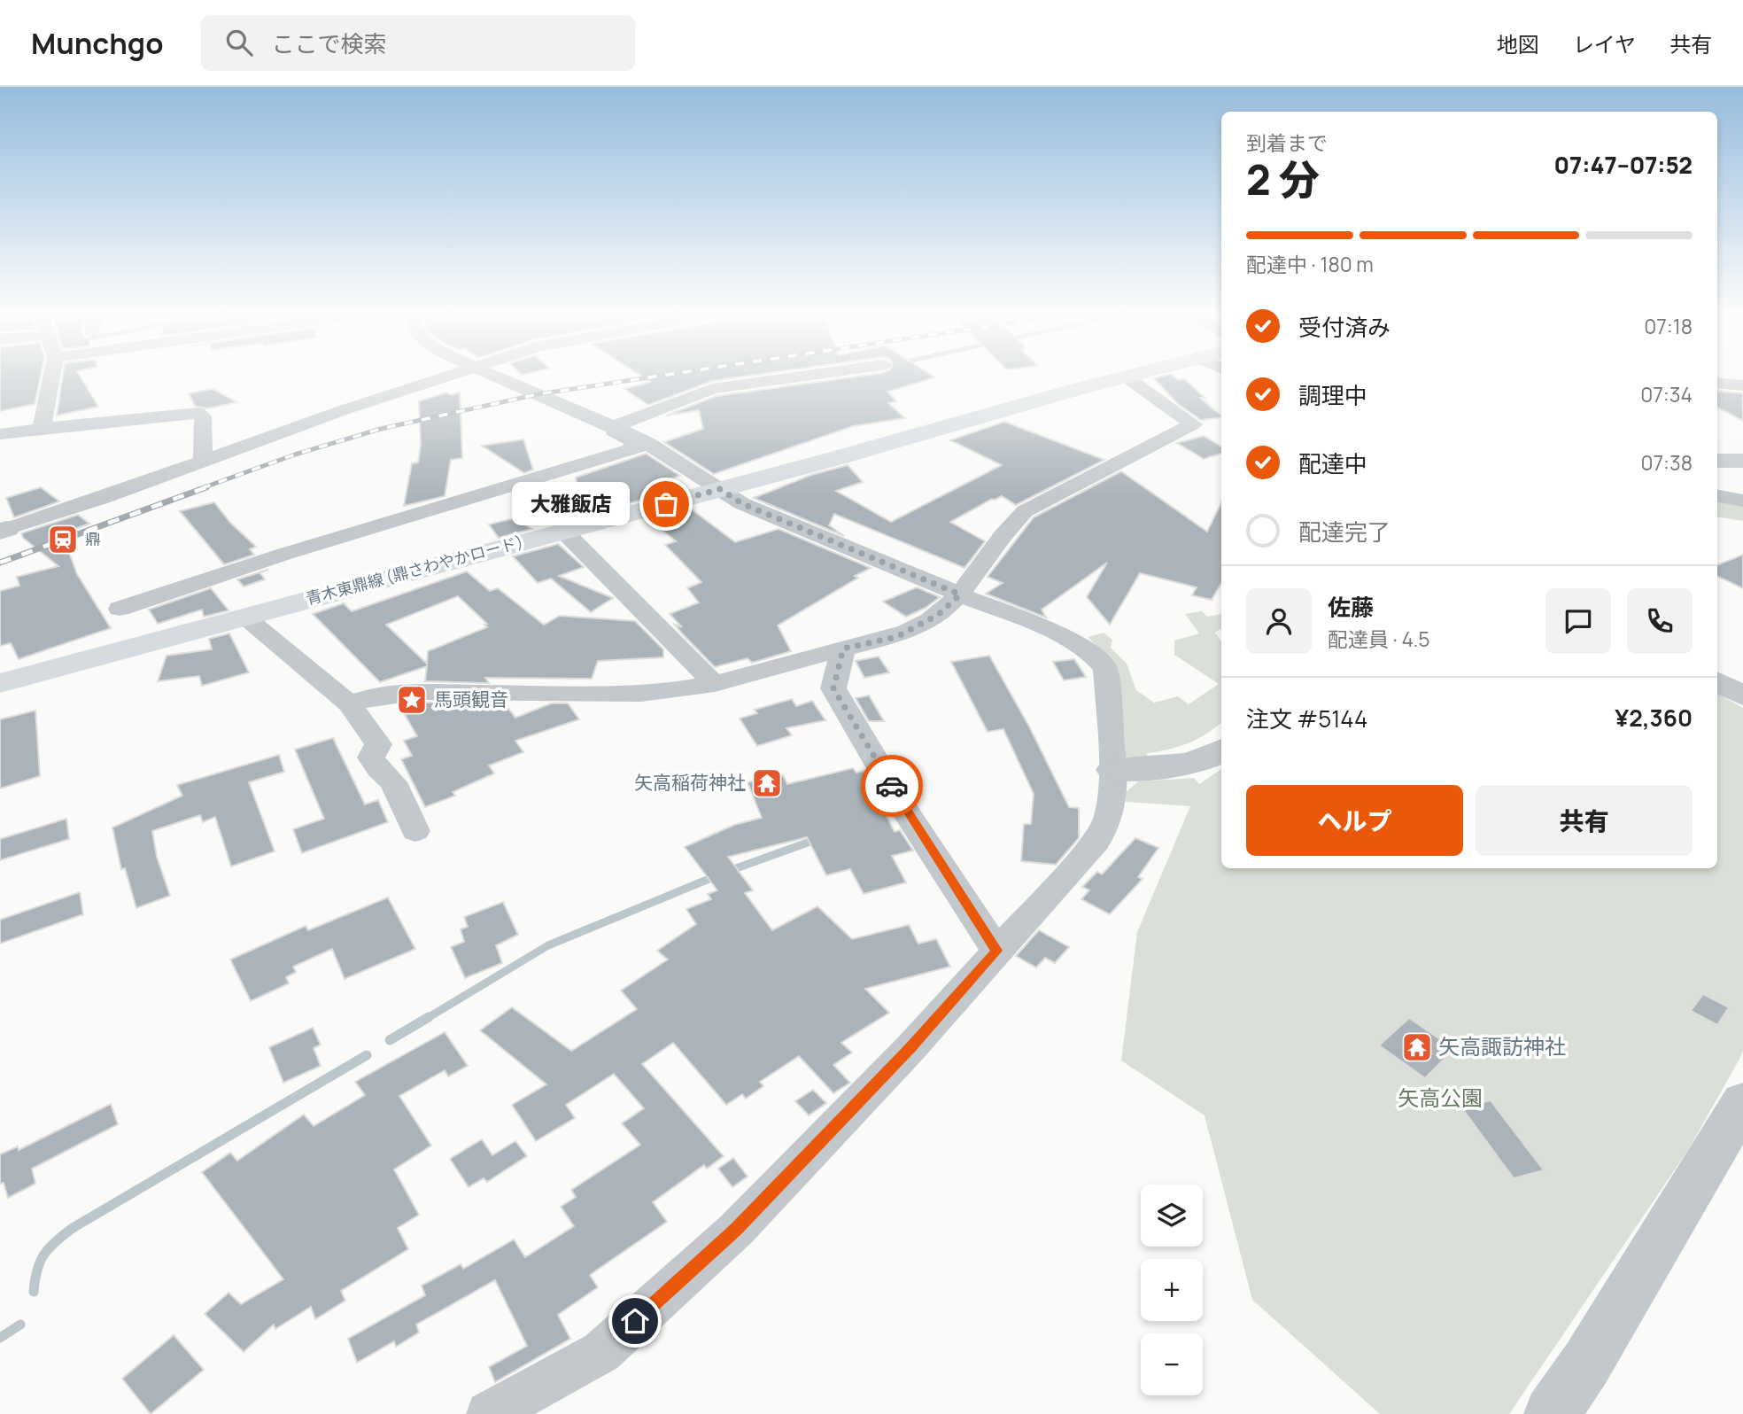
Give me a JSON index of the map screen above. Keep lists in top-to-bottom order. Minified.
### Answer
{"streets":{"main road":["青木東鼎線 (鼎さわやかロード)"]},"parks":["矢高公園"],"places":{"other":["大雅飯店"],"station":["鼎"],"place":["馬頭観音"],"temple":["矢高稲荷神社","矢高諏訪神社"]},"page":{"header":"Munchgo","search":"ここで検索","nav":["地図","レイヤ","共有"],"heading":["2 分","到着まで","07:47–07:52"],"panel":["佐藤","配達員 · 4.5","注文 #5144","¥2,360"],"bar":"配達中 · 180 m","list":[["受付済み","07:18"],["調理中","07:34"],["配達中","07:38"],"配達完了"],"bubble":"大雅飯店","buttons":["ヘルプ","共有"],"map_buttons":["+","−"]}}
